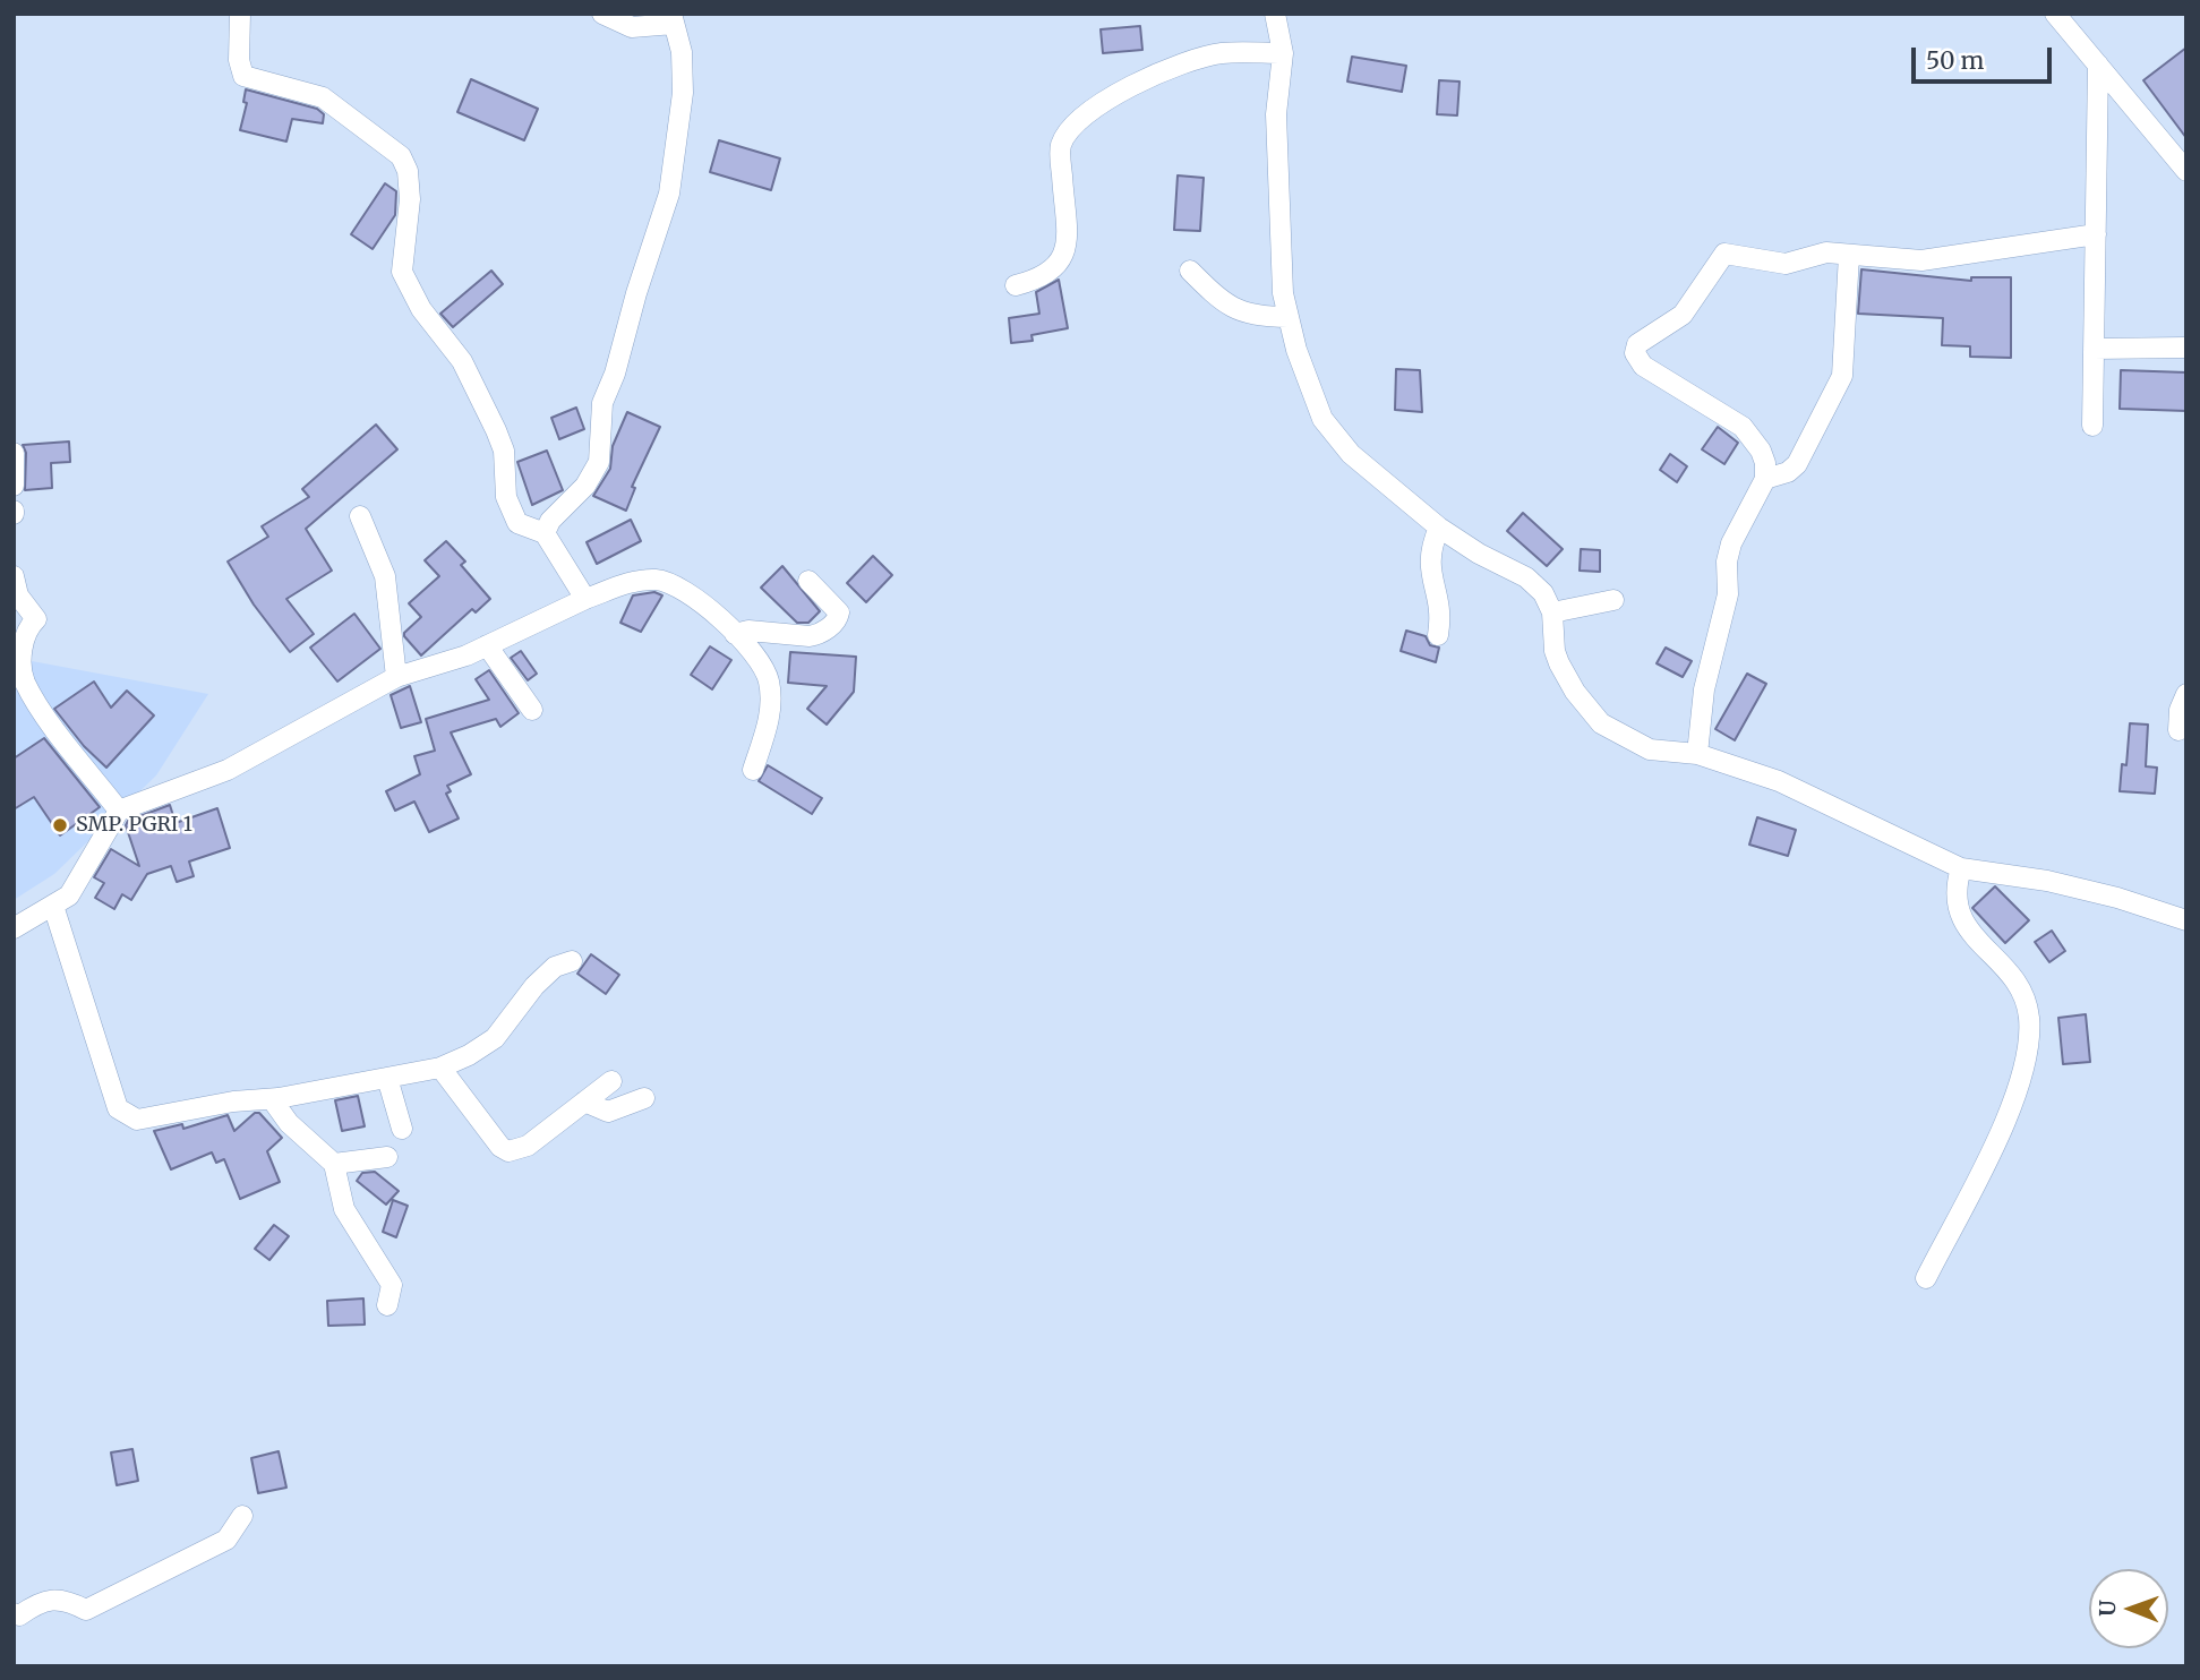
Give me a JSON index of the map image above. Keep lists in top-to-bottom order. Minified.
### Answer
{"places":["SMP. PGRI 1"],"scale_bar":"50 m","north":"left"}
